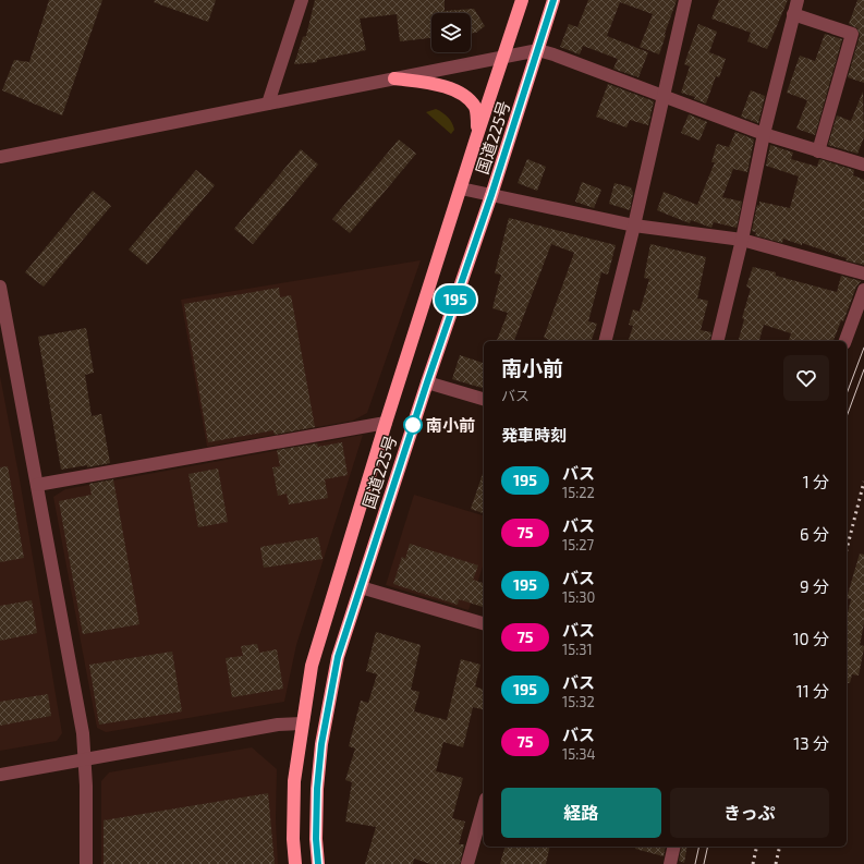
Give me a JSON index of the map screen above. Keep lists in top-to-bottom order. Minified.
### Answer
{"streets":{"highway":["国道225号"]},"places":["南小前"],"lines":["bus line 195"],"page":{"on_map":"195","heading":[["南小前","バス"],"発車時刻"],"list":[{"mark":"195","name":"バス","note":"15:22","value":"1 分"},{"mark":"75","name":"バス","note":"15:27","value":"6 分"},{"mark":"195","name":"バス","note":"15:30","value":"9 分"},{"mark":"75","name":"バス","note":"15:31","value":"10 分"},{"mark":"195","name":"バス","note":"15:32","value":"11 分"},{"mark":"75","name":"バス","note":"15:34","value":"13 分"}],"buttons":["経路","きっぷ"]}}
